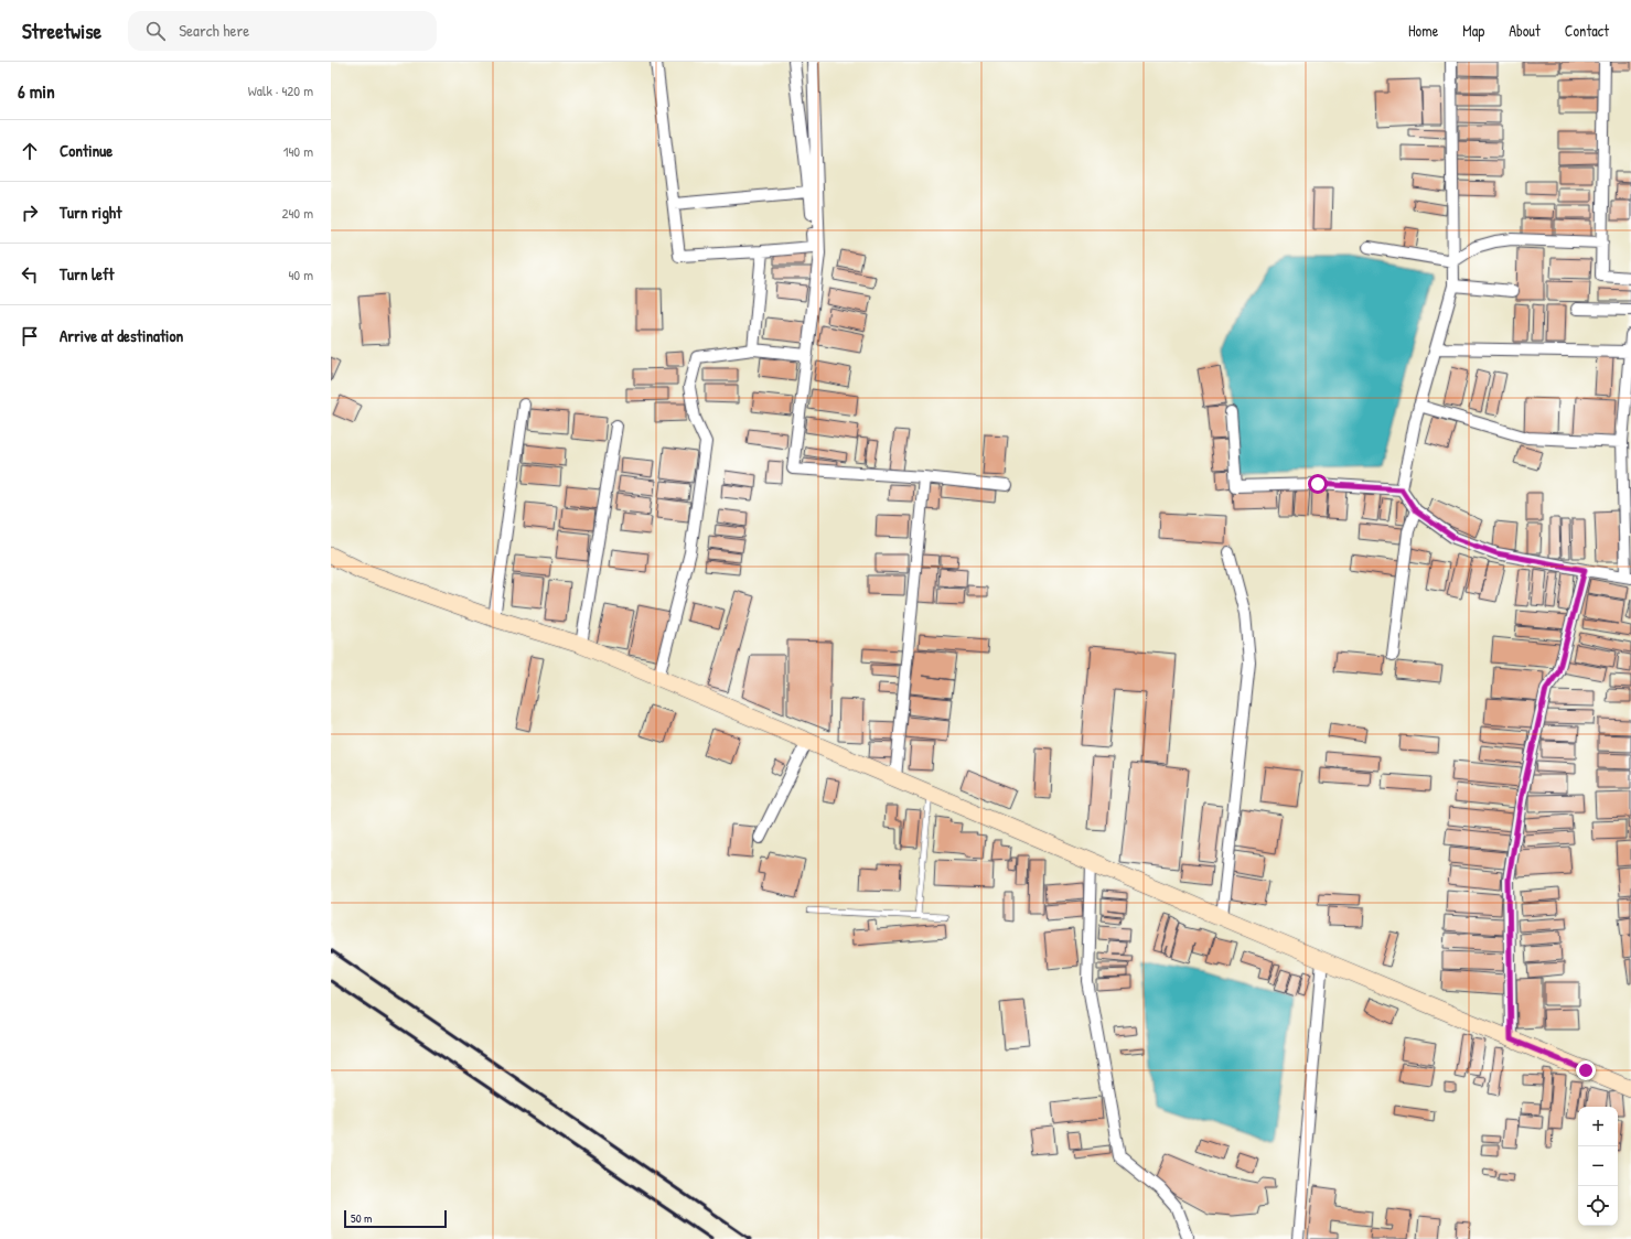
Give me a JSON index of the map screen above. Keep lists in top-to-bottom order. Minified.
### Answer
{"scale_bar":"50 m","page":{"header":"Streetwise","search":"Search here","nav":["Home","Map","About","Contact"],"heading":["6 min","Walk · 420 m"],"list":[["Continue","140 m"],["Turn right","240 m"],["Turn left","40 m"],"Arrive at destination"],"map_buttons":["+","−"],"scale":"50 m"}}
